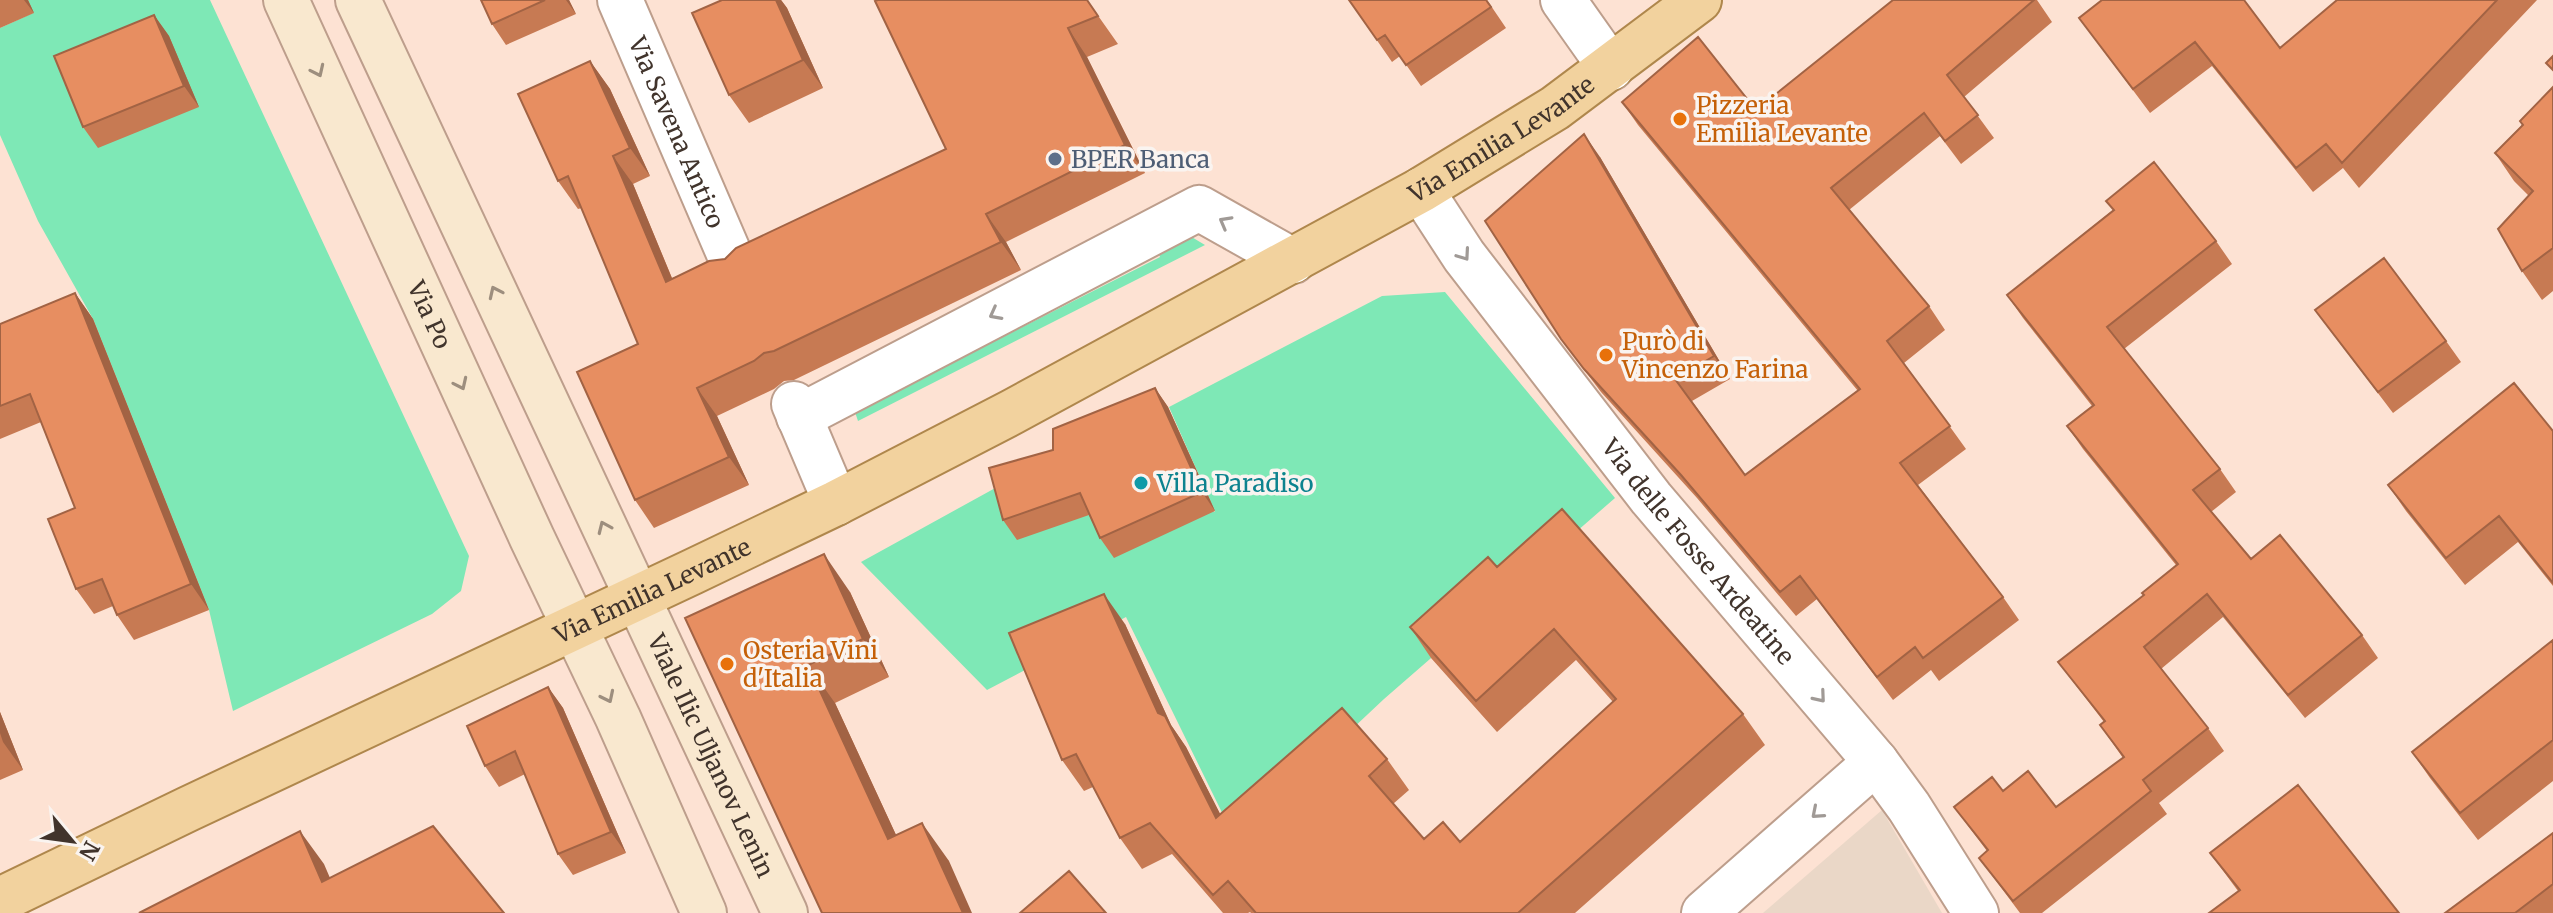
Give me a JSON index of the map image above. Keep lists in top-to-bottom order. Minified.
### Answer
{"streets":{"main road":["Via Emilia Levante","Via Po","Viale Ilic Uljanov Lenin"],"street":["Via Savena Antico","Via delle Fosse Ardeatine"]},"crossings":[["Via Emilia Levante","Via Po"],["Via Emilia Levante","Via delle Fosse Ardeatine"],["Via Emilia Levante","Viale Ilic Uljanov Lenin"]],"one_way":["Via delle Fosse Ardeatine"],"places":["Pizzeria Emilia Levante","BPER Banca","Purò di Vincenzo Farina","Villa Paradiso","Osteria Vini d'Italia"],"north":"bottom right"}
